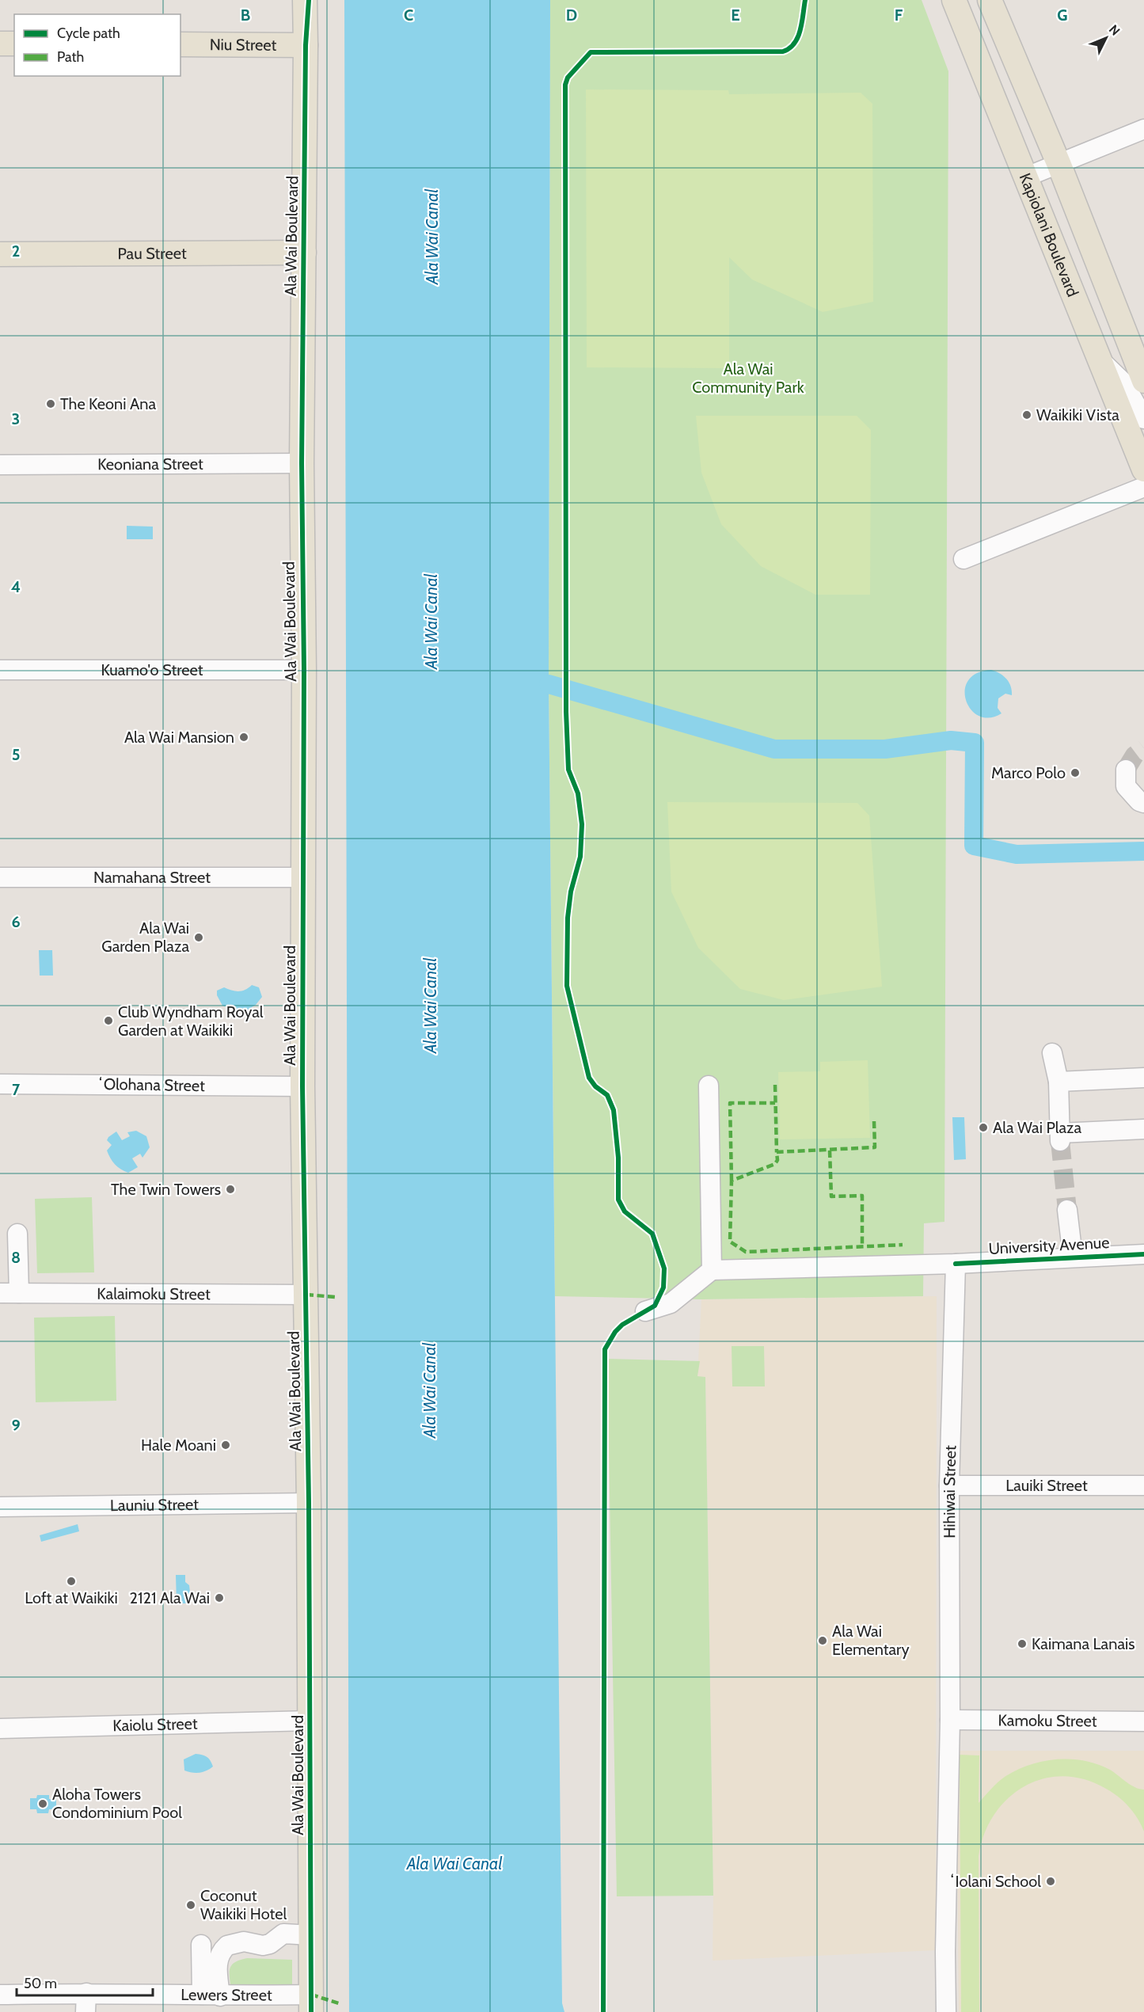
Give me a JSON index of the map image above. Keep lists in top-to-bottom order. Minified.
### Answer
{"streets":{"main road":["Niu Street","Kapiolani Boulevard","Ala Wai Boulevard","Pau Street"],"street":["Keoniana Street","Kuamo'o Street","Namahana Street","ʻOlohana Street","University Avenue","Kalaimoku Street","Lauiki Street","Hihiwai Street","Launiu Street","Kamoku Street","Kaiolu Street","Lewers Street"]},"crossings":[["Niu Street","Ala Wai Boulevard"],["Ala Wai Boulevard","Pau Street"],["Ala Wai Boulevard","Keoniana Street"],["Ala Wai Boulevard","Kuamo'o Street"],["Ala Wai Boulevard","Namahana Street"],["Ala Wai Boulevard","ʻOlohana Street"],["Ala Wai Boulevard","Kalaimoku Street"],["Ala Wai Boulevard","Launiu Street"],["Ala Wai Boulevard","Kaiolu Street"],["Ala Wai Boulevard","Lewers Street"],["University Avenue","Hihiwai Street"],["Lauiki Street","Hihiwai Street"],["Hihiwai Street","Kamoku Street"]],"water":["Ala Wai Canal"],"parks":["Ala Wai Community Park"],"places":["The Keoni Ana","Waikiki Vista","Ala Wai Mansion","Marco Polo","Ala Wai Garden Plaza","Club Wyndham Royal Garden at Waikiki","Ala Wai Plaza","The Twin Towers","Hale Moani","Loft at Waikiki","2121 Ala Wai","Ala Wai Elementary","Kaimana Lanais","Aloha Towers Condominium Pool","ʻIolani School","Coconut Waikiki Hotel"],"legend":["Cycle path","Path"],"scale_bar":"50 m","north":"top right","grid":{"columns":["B","C","D","E","F","G"],"rows":["2","3","4","5","6","7","8","9"]}}
